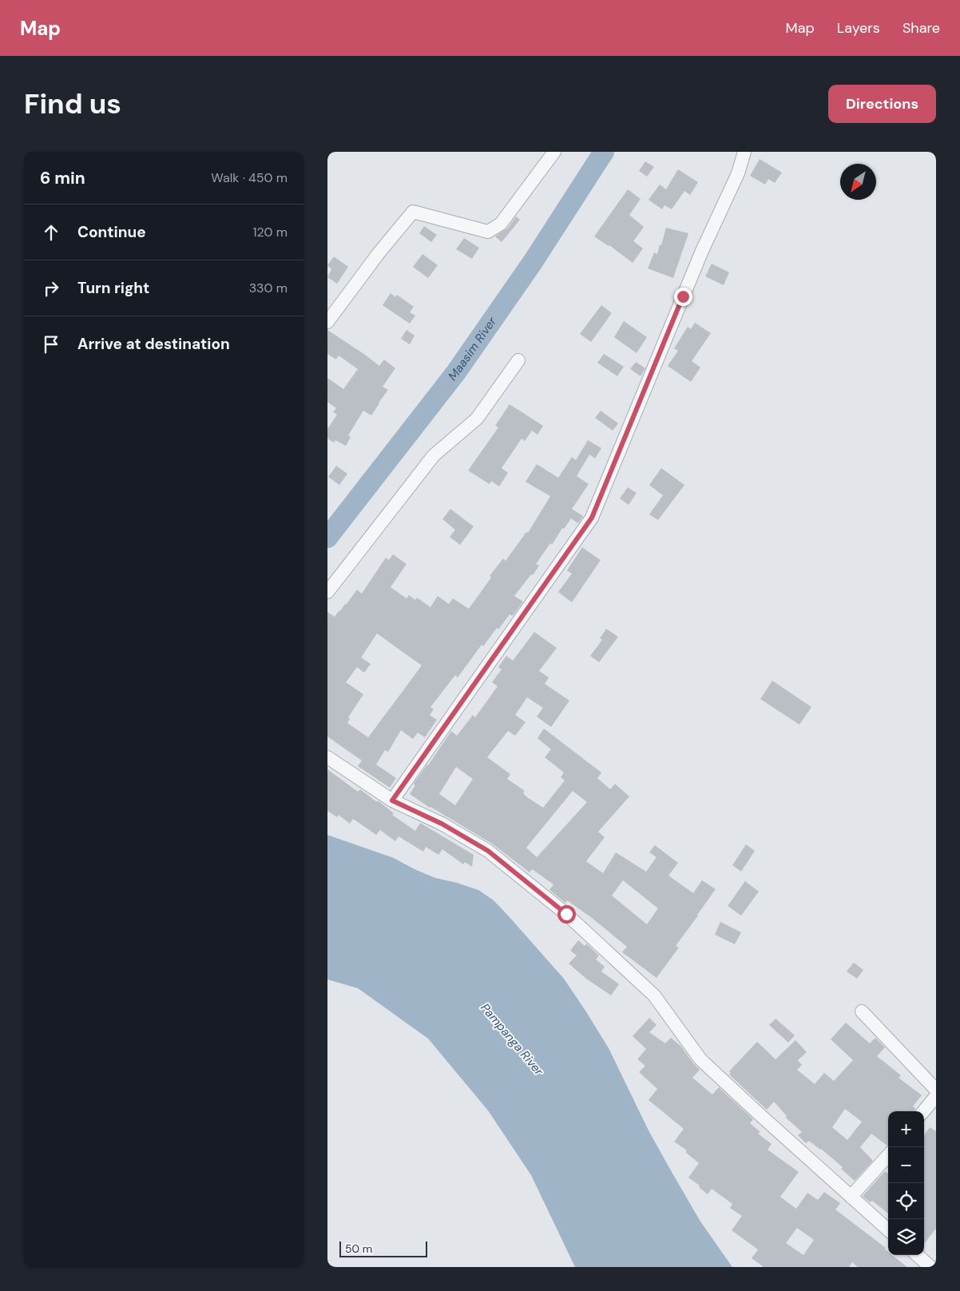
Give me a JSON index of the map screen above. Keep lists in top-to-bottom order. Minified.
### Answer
{"water":["Maasim River","Pampanga River"],"scale_bar":"50 m","north":"bottom left","page":{"header":"Map","nav":["Map","Layers","Share"],"buttons":"Directions","title":"Find us","heading":["6 min","Walk · 450 m"],"list":[["Continue","120 m"],["Turn right","330 m"],"Arrive at destination"],"map_buttons":["+","−"],"scale":"50 m"}}
